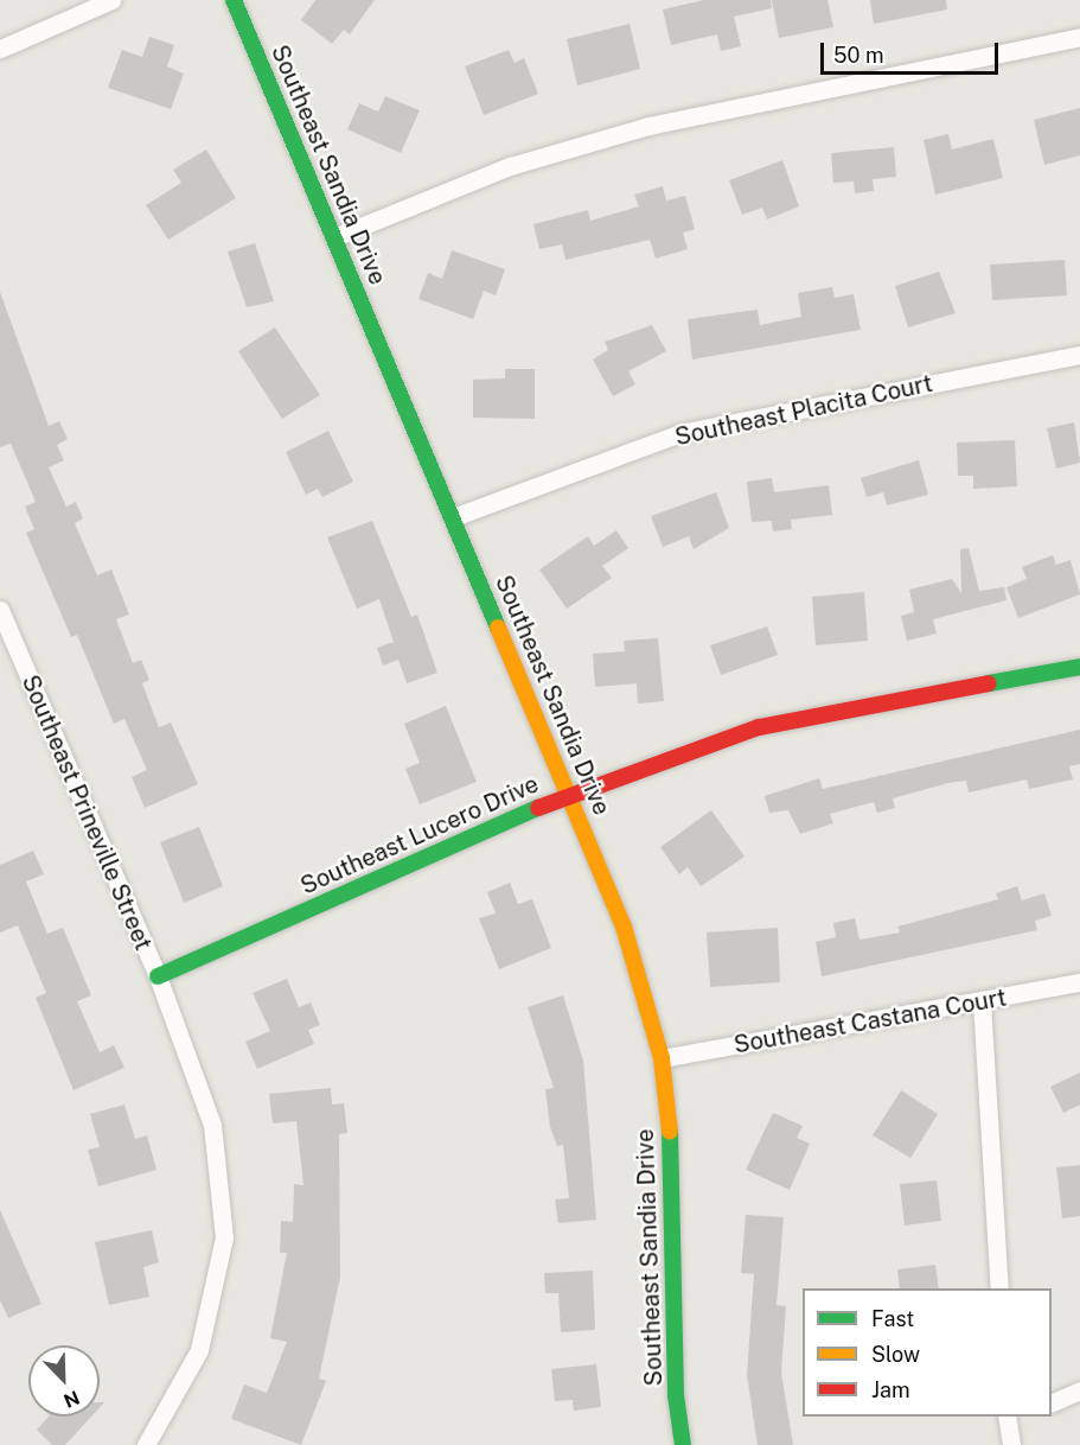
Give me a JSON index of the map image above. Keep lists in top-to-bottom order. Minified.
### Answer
{"streets":{"street":["Southeast Sandia Drive","Southeast Placita Court","Southeast Prineville Street","Southeast Lucero Drive","Southeast Castana Court"]},"crossings":[["Southeast Sandia Drive","Southeast Placita Court"],["Southeast Sandia Drive","Southeast Lucero Drive"],["Southeast Sandia Drive","Southeast Castana Court"],["Southeast Prineville Street","Southeast Lucero Drive"]],"legend":["Fast","Slow","Jam"],"scale_bar":"50 m","north":"bottom right"}
